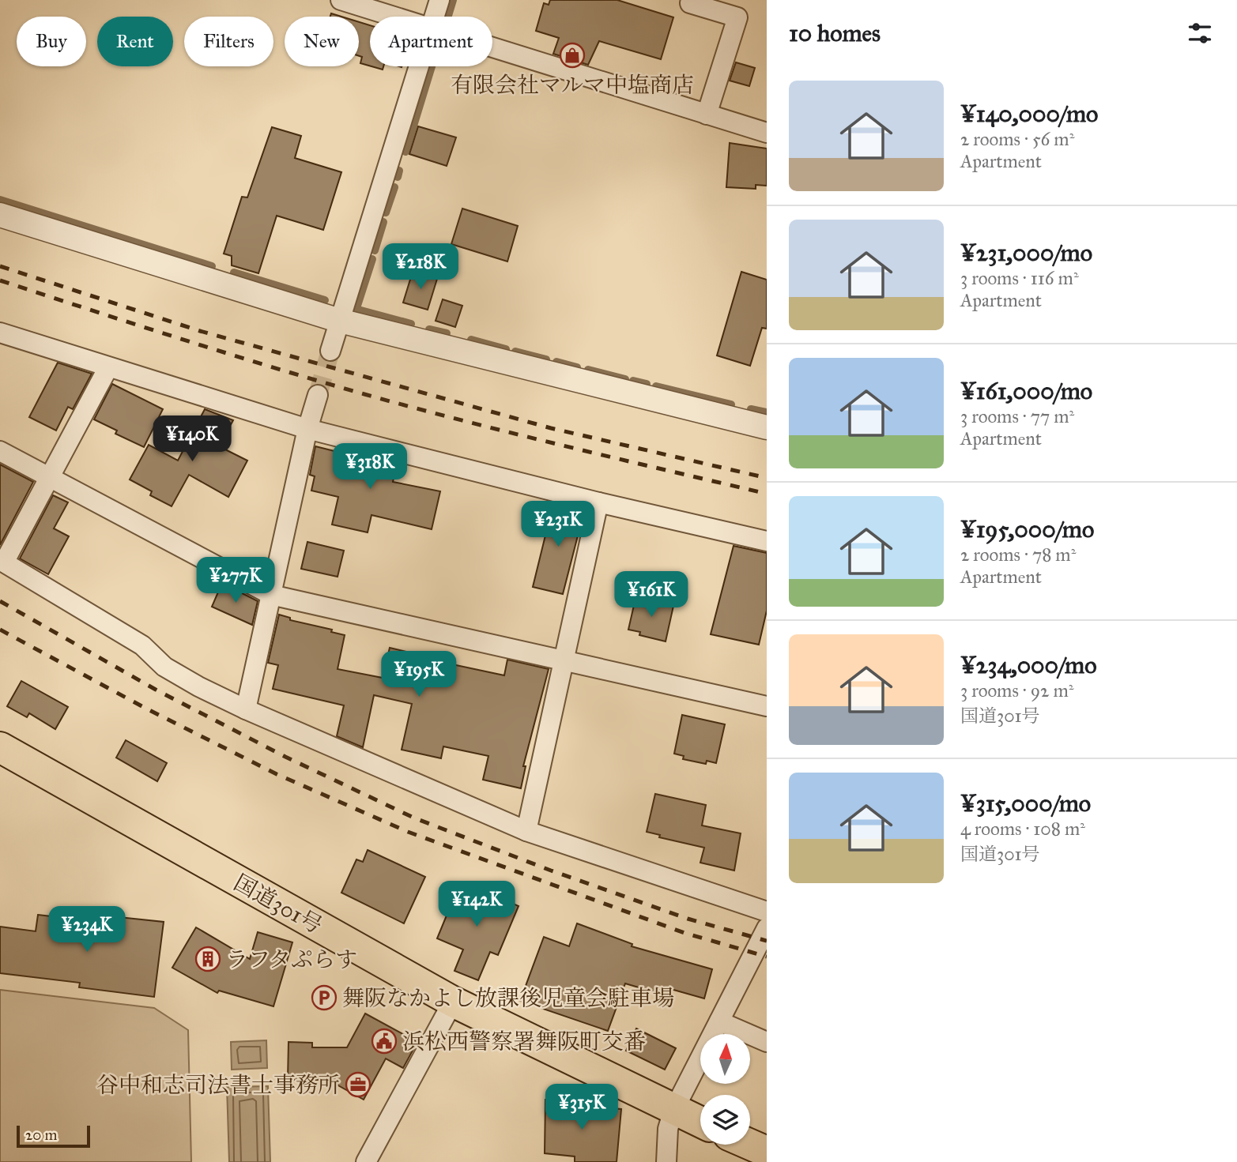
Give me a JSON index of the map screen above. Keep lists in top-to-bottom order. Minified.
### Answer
{"streets":{"highway":["国道301号"]},"places":{"shop":["有限会社マルマ中塩商店"],"building":["ラフタぷらす"],"parking":["舞阪なかよし放課後児童会駐車場"],"public building":["浜松西警察署舞阪町交番"],"office":["谷中和志司法書士事務所"]},"scale_bar":"20 m","north":"top","page":{"heading":"10 homes","chip":["Buy","Rent","Filters","New","Apartment"],"list":[{"name":"¥140,000/mo","note":"2 rooms · 56 m² · Apartment"},{"name":"¥231,000/mo","note":"3 rooms · 116 m² · Apartment"},{"name":"¥161,000/mo","note":"3 rooms · 77 m² · Apartment"},{"name":"¥195,000/mo","note":"2 rooms · 78 m² · Apartment"},{"name":"¥234,000/mo","note":"3 rooms · 92 m² · 国道301号"},{"name":"¥315,000/mo","note":"4 rooms · 108 m² · 国道301号"}],"price":["¥218K","¥140K","¥318K","¥231K","¥277K","¥161K","¥195K","¥142K","¥234K","¥315K"],"scale":"20 m"}}
